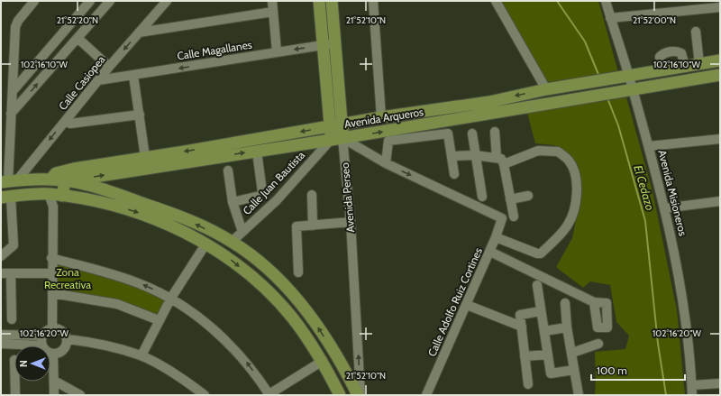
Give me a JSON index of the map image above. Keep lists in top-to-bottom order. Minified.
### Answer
{"streets":{"main road":["Avenida Arqueros","Avenida Perseo"],"street":["Calle Magallanes","Calle Casiopea","Calle Juan Bautista","Avenida Misioneros","Calle Adolfo Ruiz Cortines"]},"crossings":[["Calle Magallanes","Calle Casiopea"],["Calle Magallanes","Avenida Perseo"],["Avenida Arqueros","Calle Juan Bautista"],["Avenida Arqueros","Avenida Misioneros"],["Avenida Arqueros","Avenida Perseo"],["Calle Juan Bautista","Avenida Perseo"]],"one_way":["Calle Adolfo Ruiz Cortines"],"water":["El Cedazo"],"parks":["Zona Recreativa"],"scale_bar":"100 m","north":"left","coordinates":["21°52'20\"N","21°52'10\"N","21°52'00\"N","102°16'10\"W","102°16'20\"W"]}
